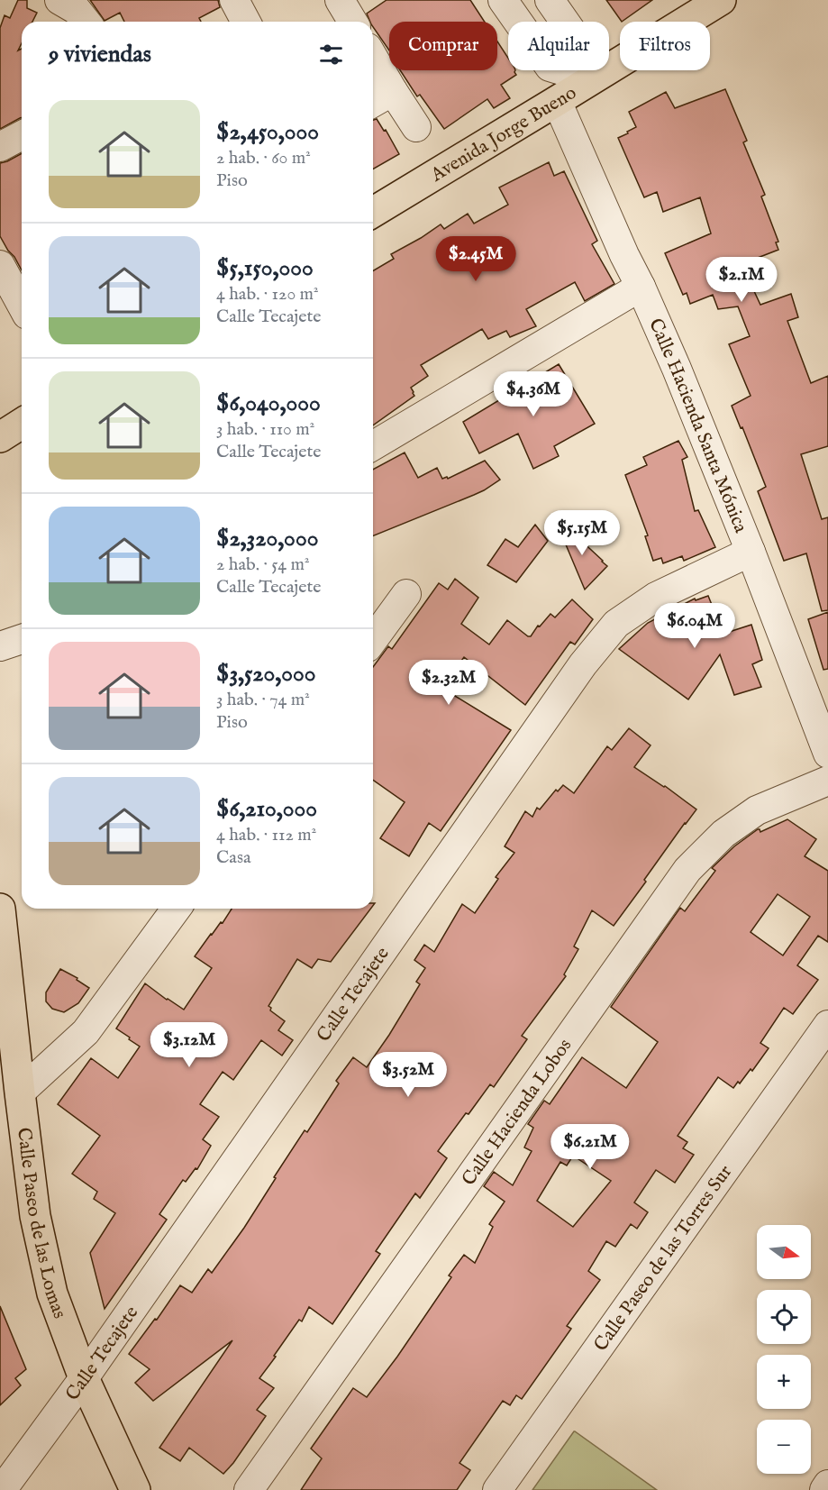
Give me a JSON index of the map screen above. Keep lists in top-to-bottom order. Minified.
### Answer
{"streets":{"main road":["Avenida Jorge Bueno","Calle Paseo de las Lomas"],"street":["Calle Hacienda Santa Mónica","Calle Tecajete","Calle Hacienda Lobos","Calle Paseo de las Torres Sur"]},"crossings":[["Avenida Jorge Bueno","Calle Hacienda Santa Mónica"],["Calle Hacienda Santa Mónica","Calle Tecajete"],["Calle Tecajete","Calle Paseo de las Lomas"]],"north":"right","page":{"chip":["Comprar","Alquilar","Filtros"],"heading":"9 viviendas","list":[{"name":"$2,450,000","note":"2 hab. · 60 m² · Piso"},{"name":"$5,150,000","note":"4 hab. · 120 m² · Calle Tecajete"},{"name":"$6,040,000","note":"3 hab. · 110 m² · Calle Tecajete"},{"name":"$2,320,000","note":"2 hab. · 54 m² · Calle Tecajete"},{"name":"$3,520,000","note":"3 hab. · 74 m² · Piso"},{"name":"$6,210,000","note":"4 hab. · 112 m² · Casa"}],"price":["$2.45M","$2.1M","$4.36M","$5.15M","$6.04M","$2.32M","$3.12M","$3.52M","$6.21M"],"map_buttons":["+","−"]}}
